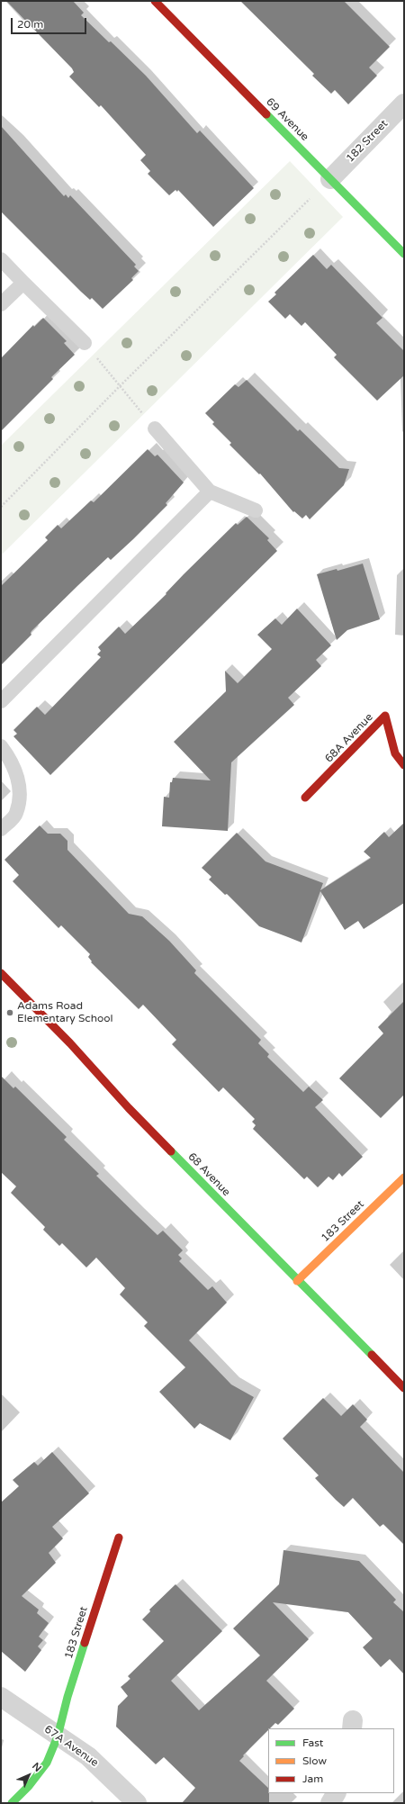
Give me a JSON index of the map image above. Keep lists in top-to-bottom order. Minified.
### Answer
{"streets":{"street":["69 Avenue","182 Street","68A Avenue","68 Avenue","183 Street","67A Avenue"]},"crossings":[["69 Avenue","182 Street"],["68 Avenue","183 Street"],["183 Street","67A Avenue"]],"places":["Adams Road Elementary School"],"legend":["Fast","Slow","Jam"],"scale_bar":"20 m","north":"top right"}
